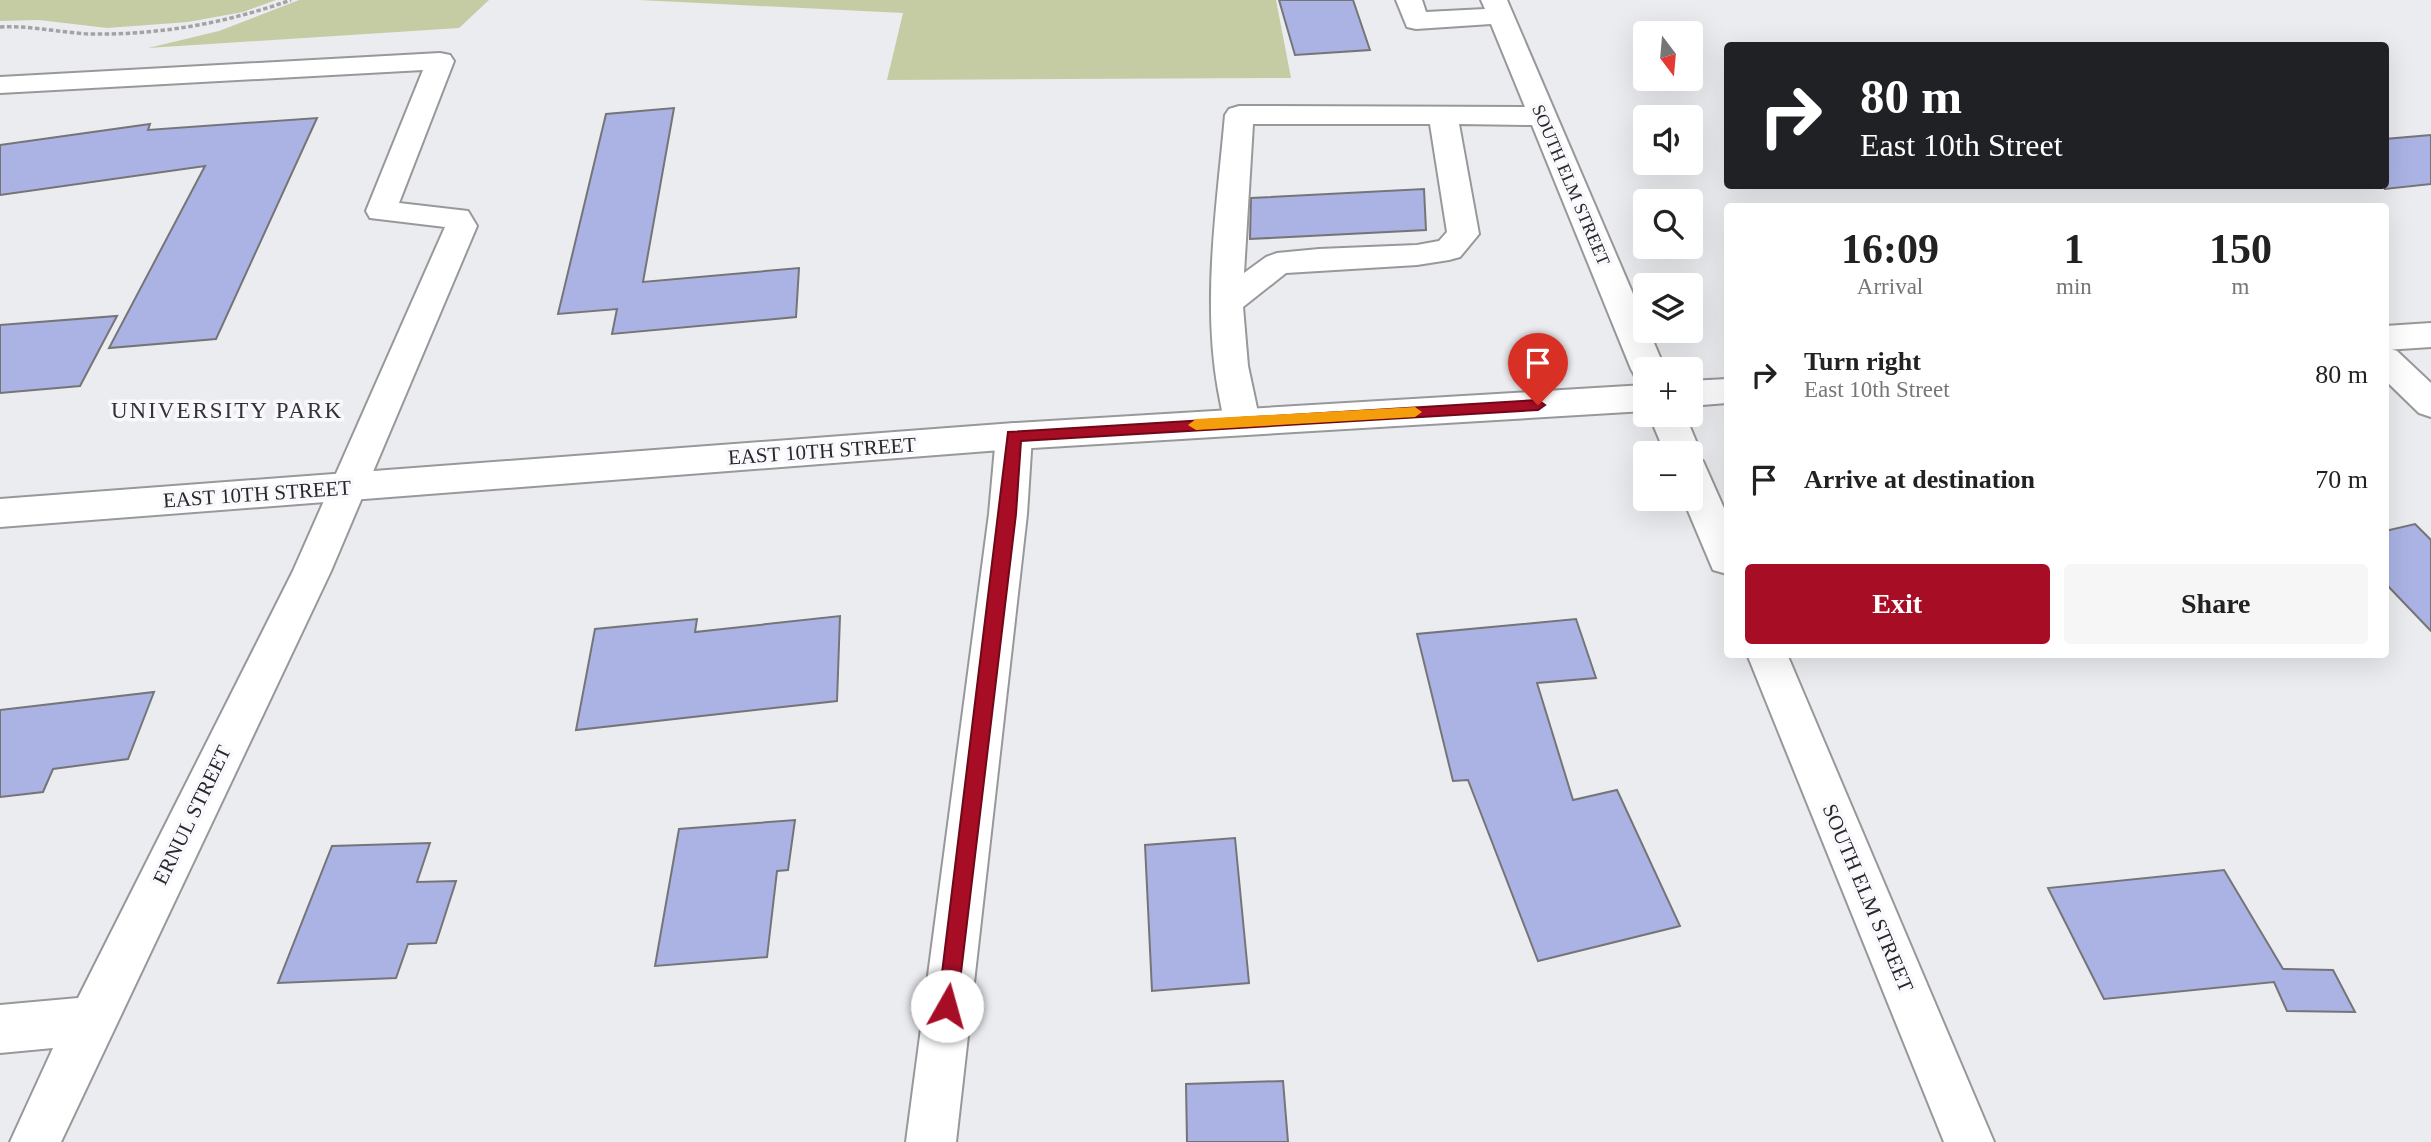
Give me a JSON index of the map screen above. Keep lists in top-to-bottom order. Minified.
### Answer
{"streets":{"street":["SOUTH ELM STREET","EAST 10TH STREET","ERNUL STREET"]},"crossings":[["EAST 10TH STREET","ERNUL STREET"]],"districts":["UNIVERSITY PARK"],"north":"bottom","page":{"map_buttons":["+","−"],"turn":["80 m","East 10th Street"],"eta":["16:09","Arrival","1","min","150","m"],"list":[{"name":"Turn right","note":"East 10th Street","value":"80 m"},{"name":"Arrive at destination","value":"70 m"}],"buttons":["Exit","Share"]}}
